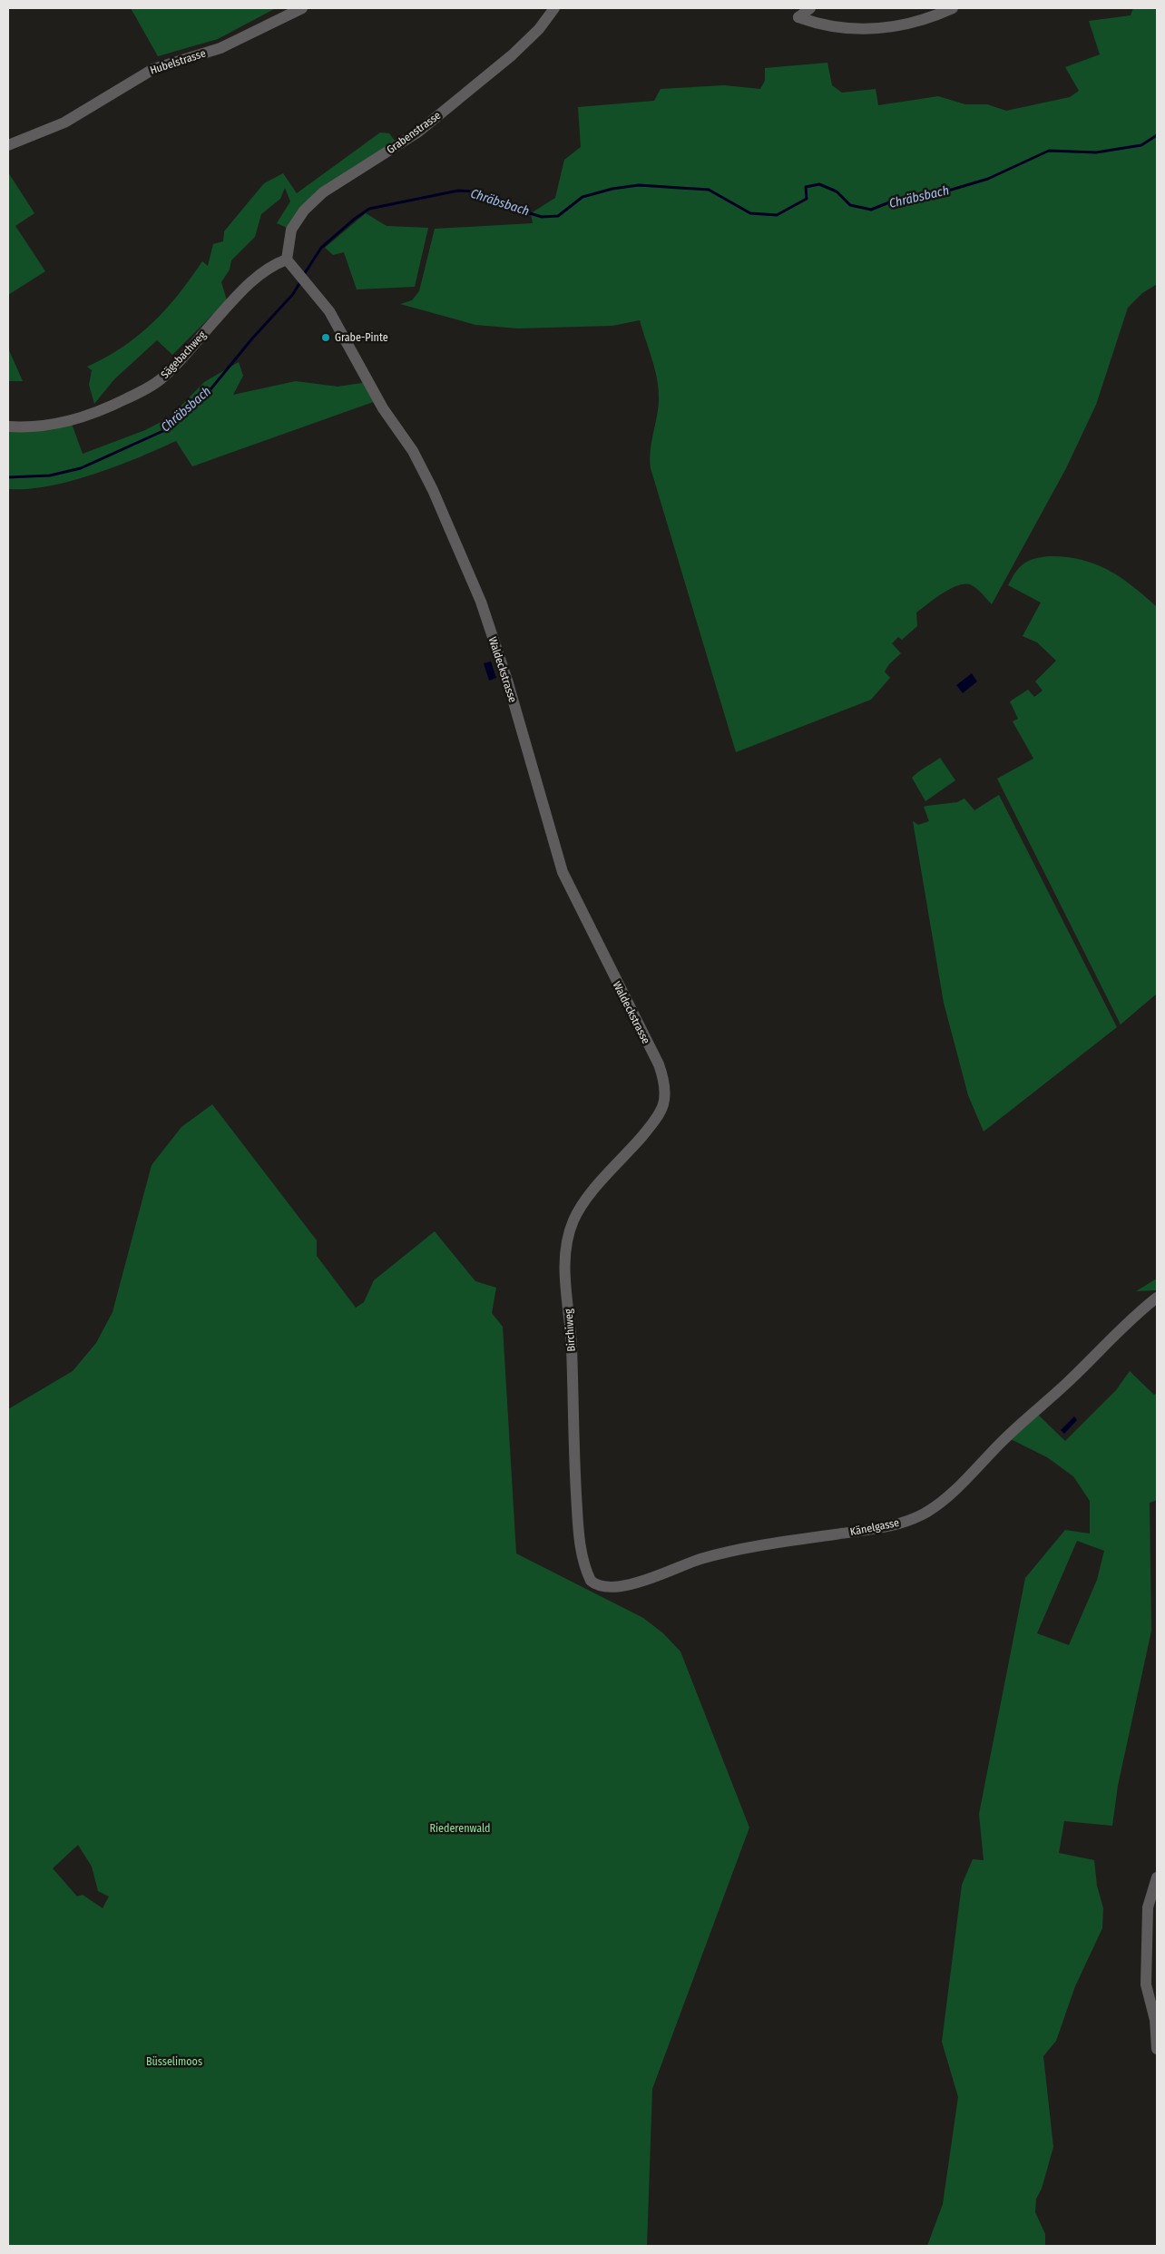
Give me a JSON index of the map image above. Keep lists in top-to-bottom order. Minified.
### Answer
{"streets":{"street":["Hubelstrasse","Grabenstrasse","Sägebachweg","Waldeckstrasse","Birchiweg","Känelgasse"]},"crossings":[["Grabenstrasse","Sägebachweg"],["Grabenstrasse","Waldeckstrasse"],["Sägebachweg","Waldeckstrasse"],["Waldeckstrasse","Birchiweg"],["Birchiweg","Känelgasse"]],"water":["Chräbsbach"],"parks":["Riederenwald","Büsselimoos"],"places":["Grabe-Pinte"]}
